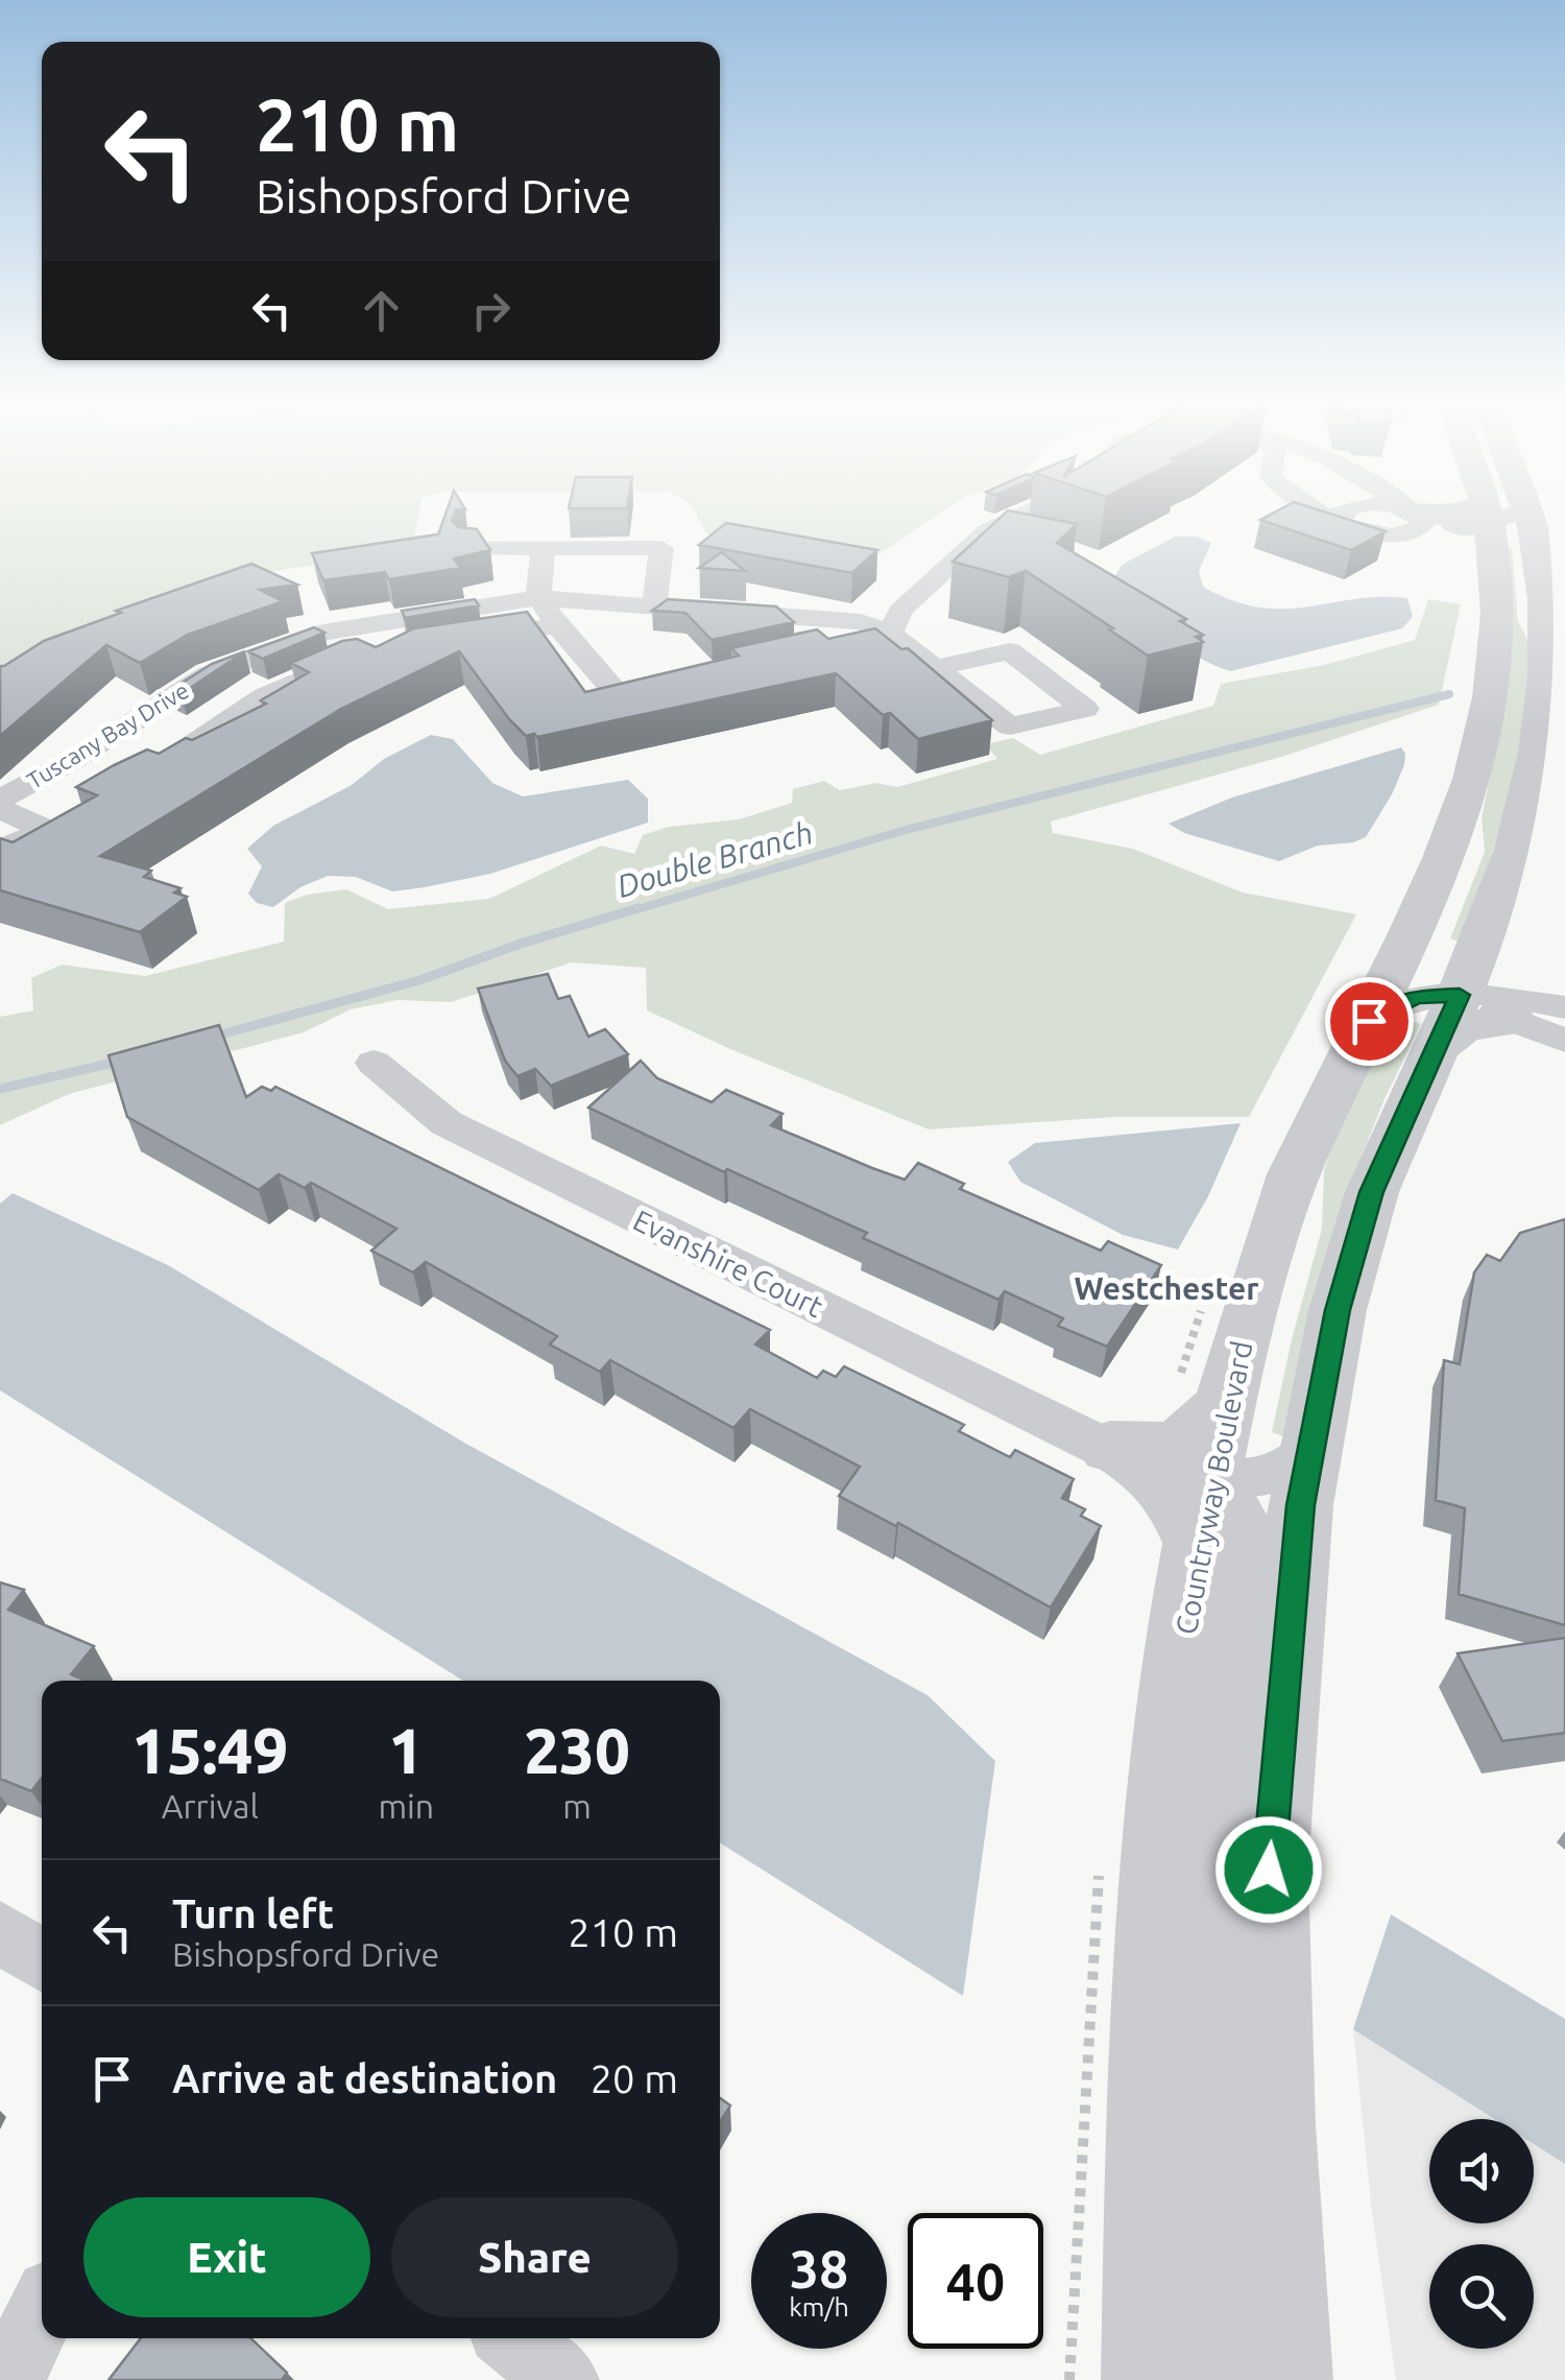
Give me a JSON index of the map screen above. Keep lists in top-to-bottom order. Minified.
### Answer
{"streets":{"street":["Tuscany Bay Drive","Evanshire Court","Countryway Boulevard"]},"crossings":[["Evanshire Court","Countryway Boulevard"]],"districts":["Westchester"],"water":["Double Branch"],"page":{"turn":["210 m","Bishopsford Drive"],"eta":["15:49","Arrival","1","min","230","m"],"list":[{"name":"Turn left","note":"Bishopsford Drive","value":"210 m"},{"name":"Arrive at destination","value":"20 m"}],"buttons":["Exit","Share"],"speed":"38 km/h","limit":"40"}}
